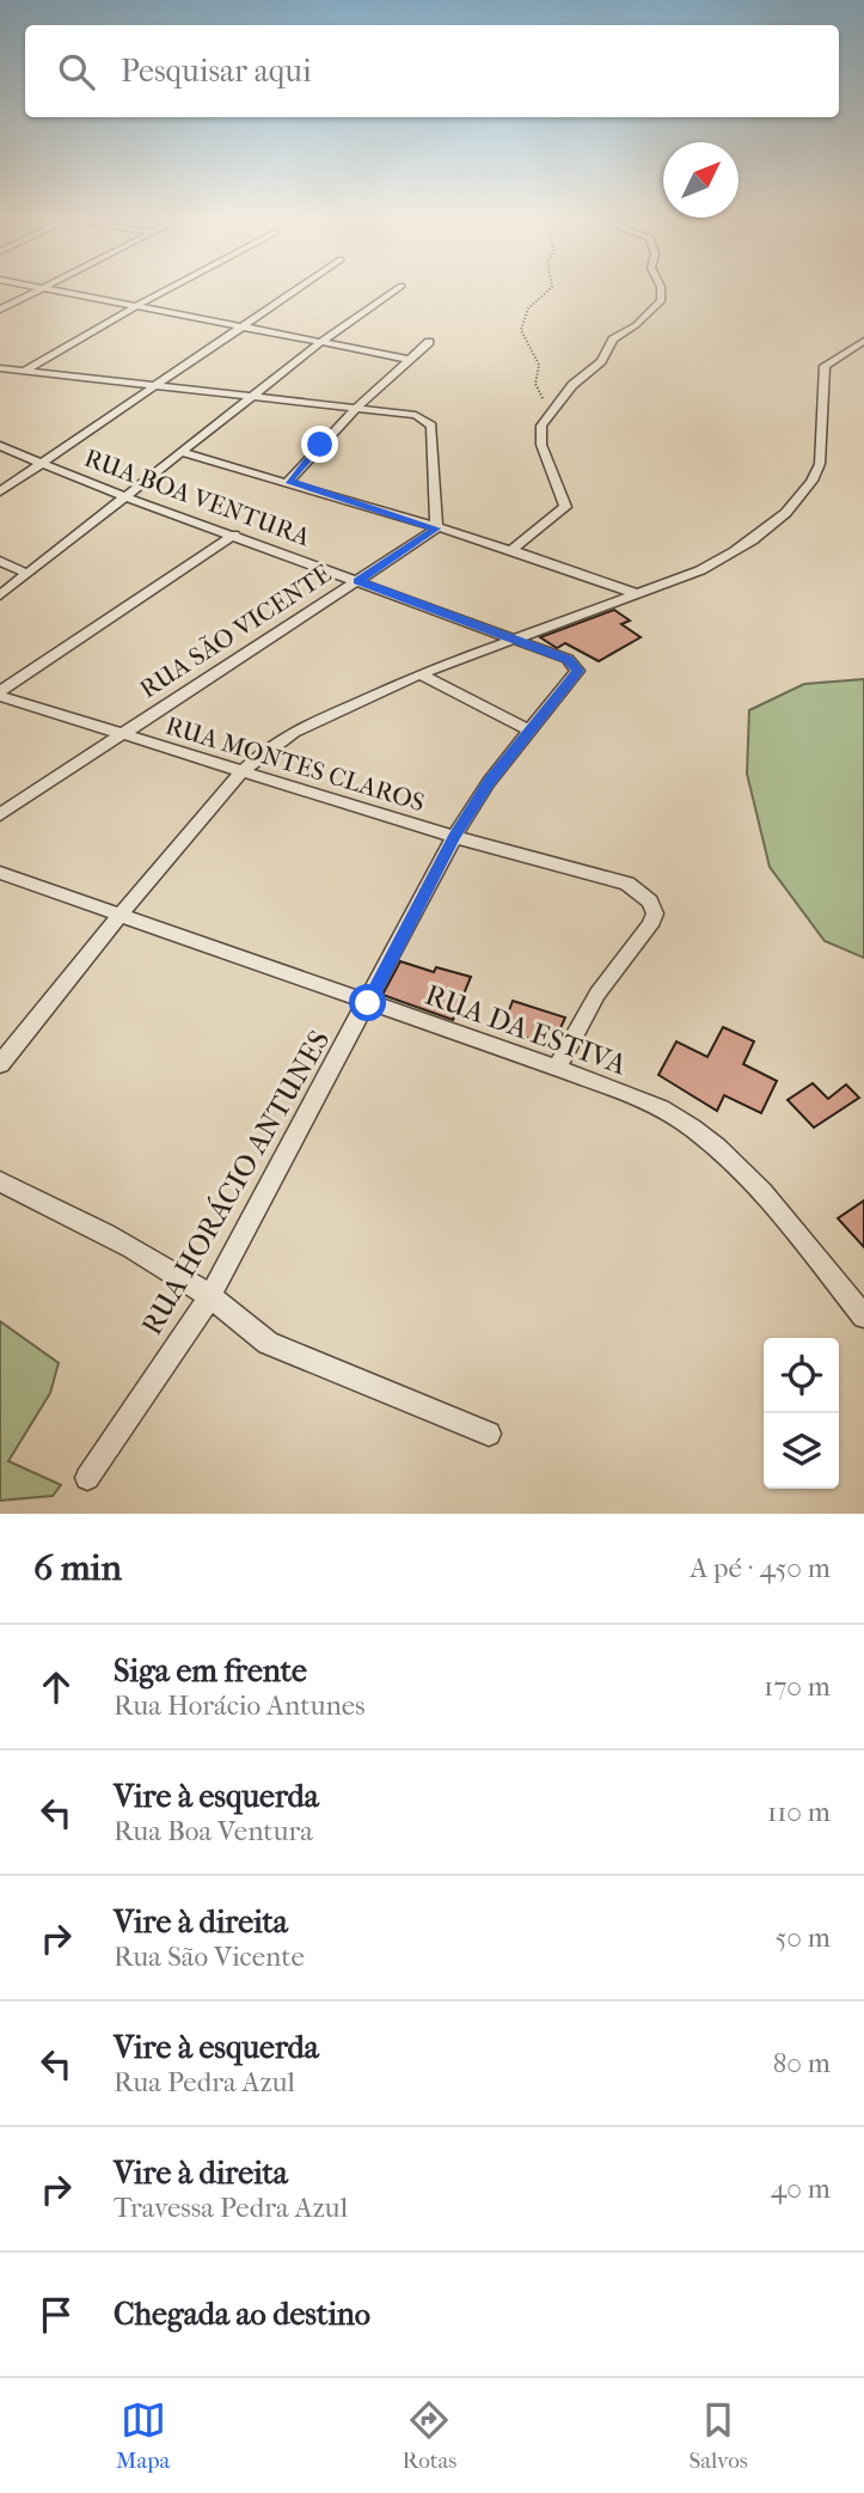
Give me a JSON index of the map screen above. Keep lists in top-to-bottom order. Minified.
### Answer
{"streets":{"street":["RUA BOA VENTURA","RUA SÃO VICENTE","RUA MONTES CLAROS","RUA DA ESTIVA","RUA HORÁCIO ANTUNES"]},"crossings":[["RUA BOA VENTURA","RUA SÃO VICENTE"],["RUA BOA VENTURA","RUA HORÁCIO ANTUNES"],["RUA SÃO VICENTE","RUA MONTES CLAROS"],["RUA MONTES CLAROS","RUA DA ESTIVA"],["RUA MONTES CLAROS","RUA HORÁCIO ANTUNES"],["RUA DA ESTIVA","RUA HORÁCIO ANTUNES"]],"north":"top right","page":{"search":"Pesquisar aqui","heading":["6 min","A pé · 450 m"],"list":[["Siga em frente","Rua Horácio Antunes","170 m"],["Vire à esquerda","Rua Boa Ventura","110 m"],["Vire à direita","Rua São Vicente","50 m"],["Vire à esquerda","Rua Pedra Azul","80 m"],["Vire à direita","Travessa Pedra Azul","40 m"],"Chegada ao destino"],"nav":["Mapa","Rotas","Salvos"]}}
